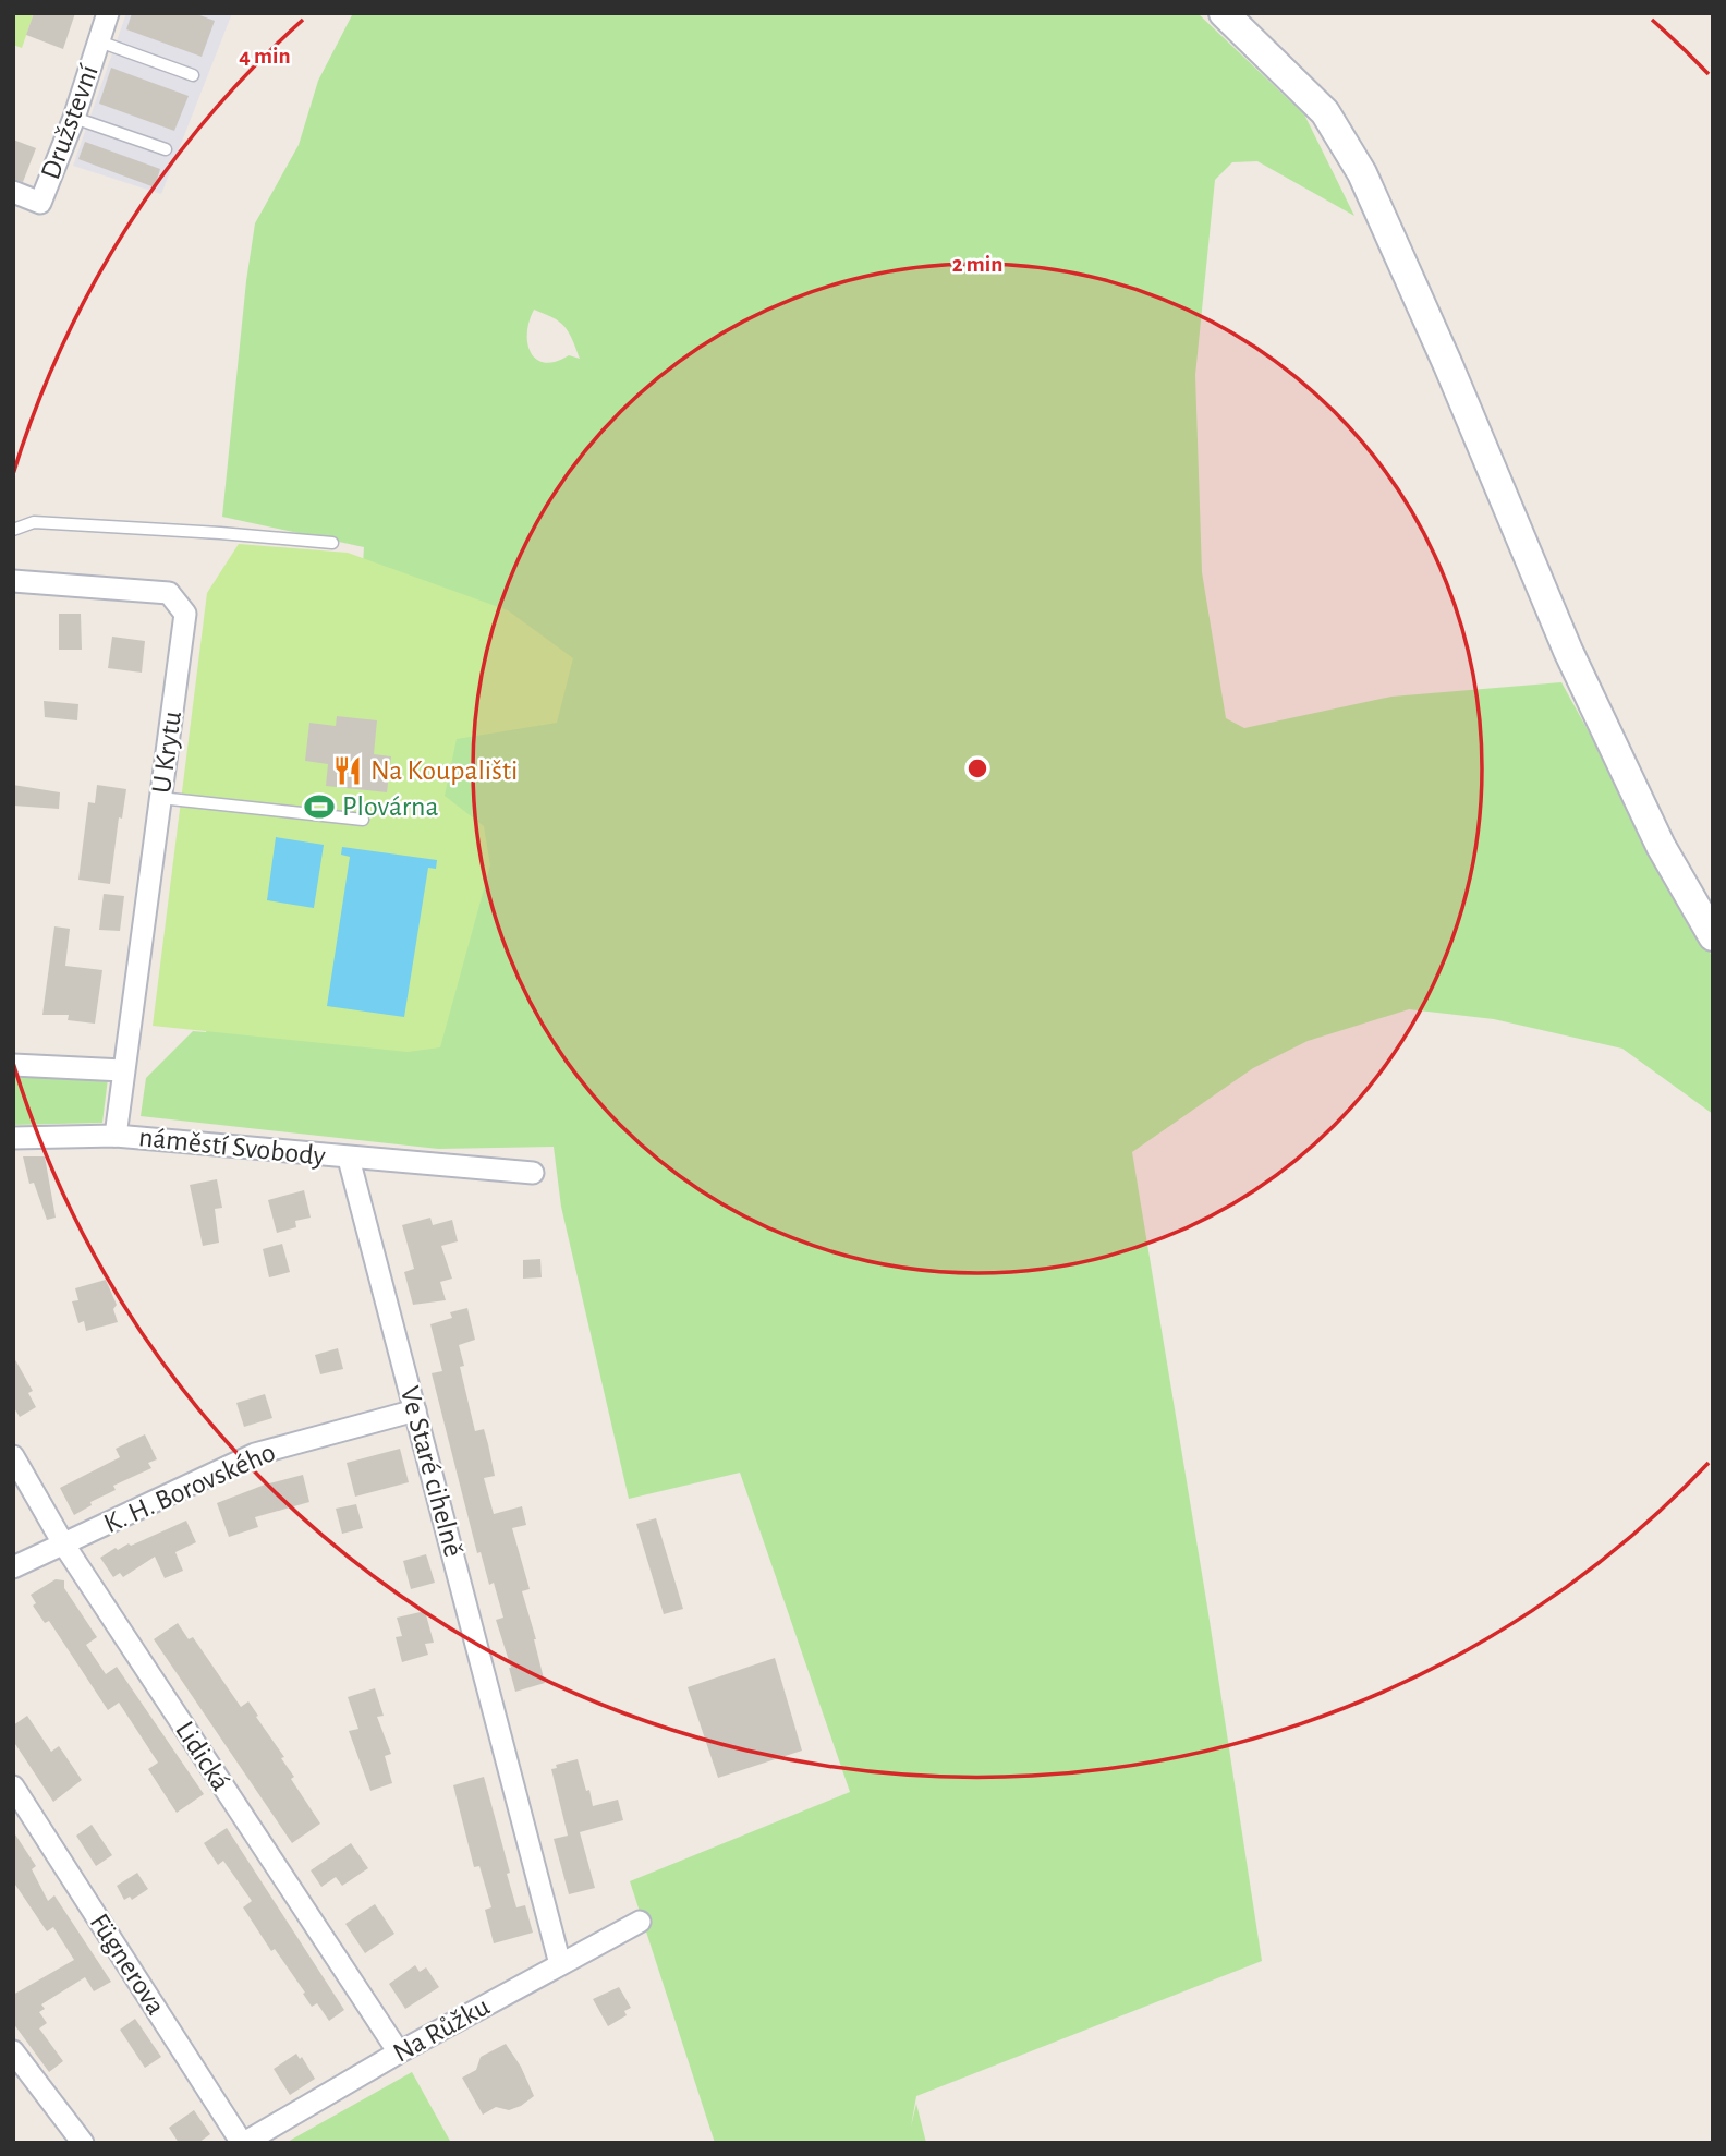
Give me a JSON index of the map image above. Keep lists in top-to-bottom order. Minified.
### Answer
{"streets":{"street":["Družstevní","U Krytu","náměstí Svobody","Ve Staré cihelně","K. H. Borovského","Lidická","Fügnerova","Na Růžku"]},"crossings":[["U Krytu","náměstí Svobody"],["náměstí Svobody","Ve Staré cihelně"],["Ve Staré cihelně","K. H. Borovského"],["Ve Staré cihelně","Na Růžku"],["K. H. Borovského","Lidická"],["Lidická","Na Růžku"],["Fügnerova","Na Růžku"]],"places":{"restaurant":["Na Koupališti"],"sports":["Plovárna"]},"rings":["4 min","2 min"]}
